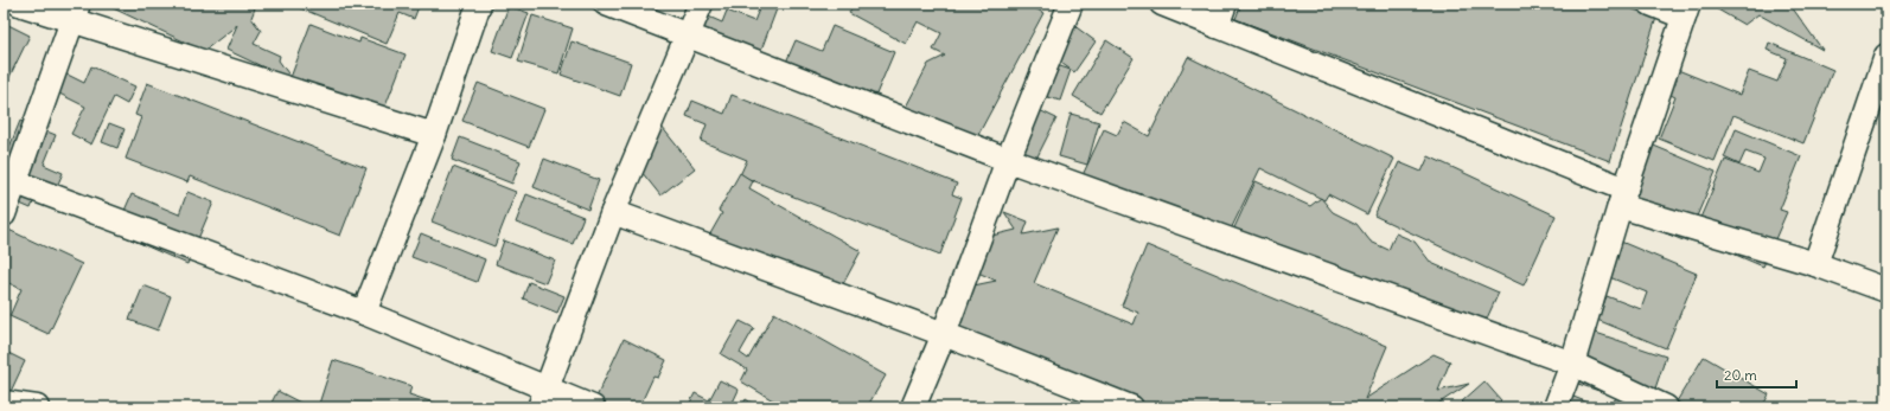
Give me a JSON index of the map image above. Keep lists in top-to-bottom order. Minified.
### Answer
{"scale_bar":"20 m"}
